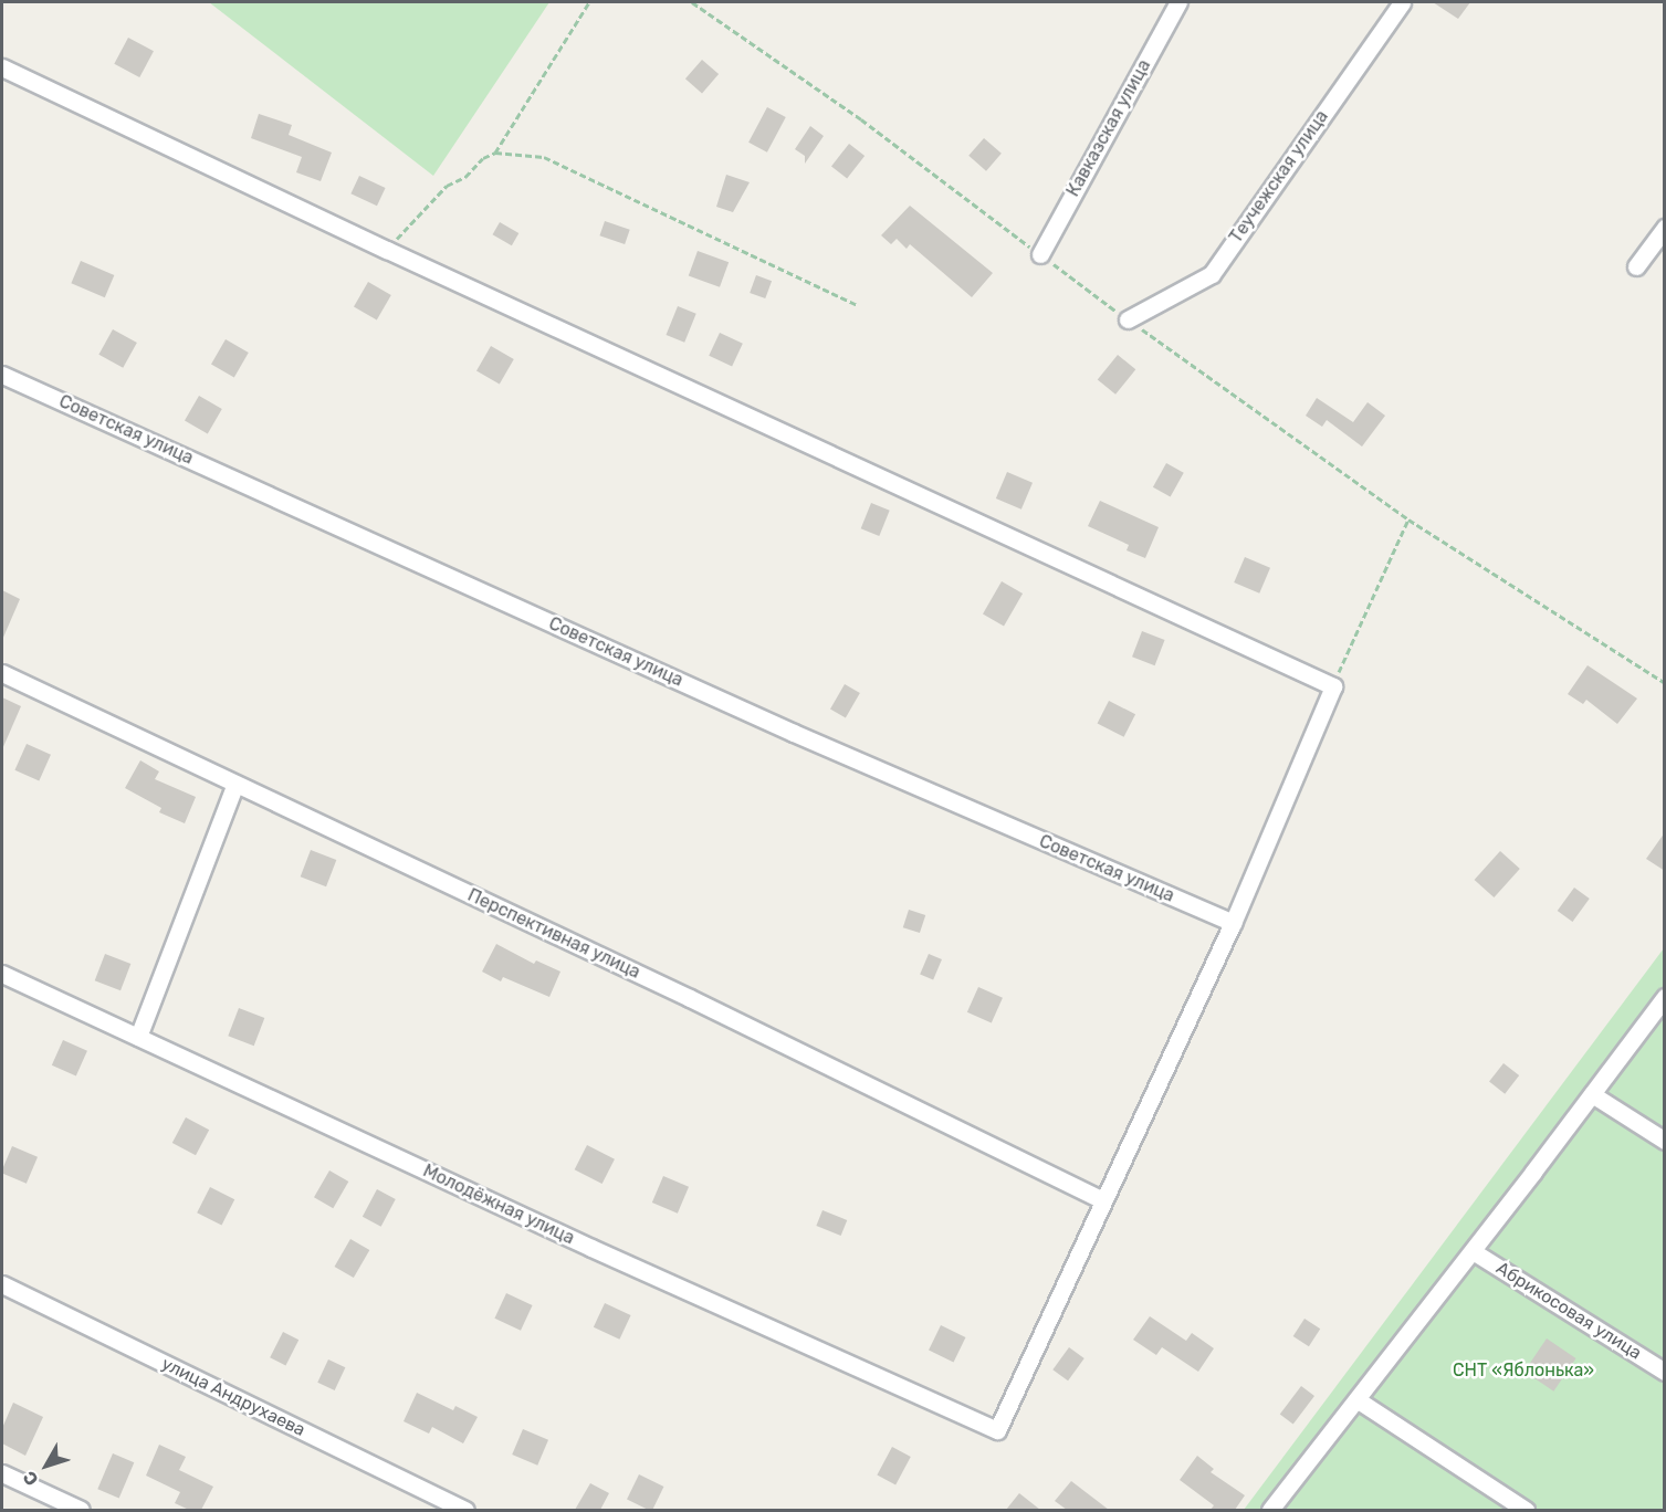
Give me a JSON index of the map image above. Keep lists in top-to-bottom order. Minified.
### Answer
{"streets":{"street":["Кавказская улица","Теучежская улица","Советская улица","Перспективная улица","Молодёжная улица","Абрикосовая улица","улица Андрухаева"]},"crossings":[["Перспективная улица","Молодёжная улица"]],"parks":["СНТ «Яблонька»"],"north":"bottom left"}
